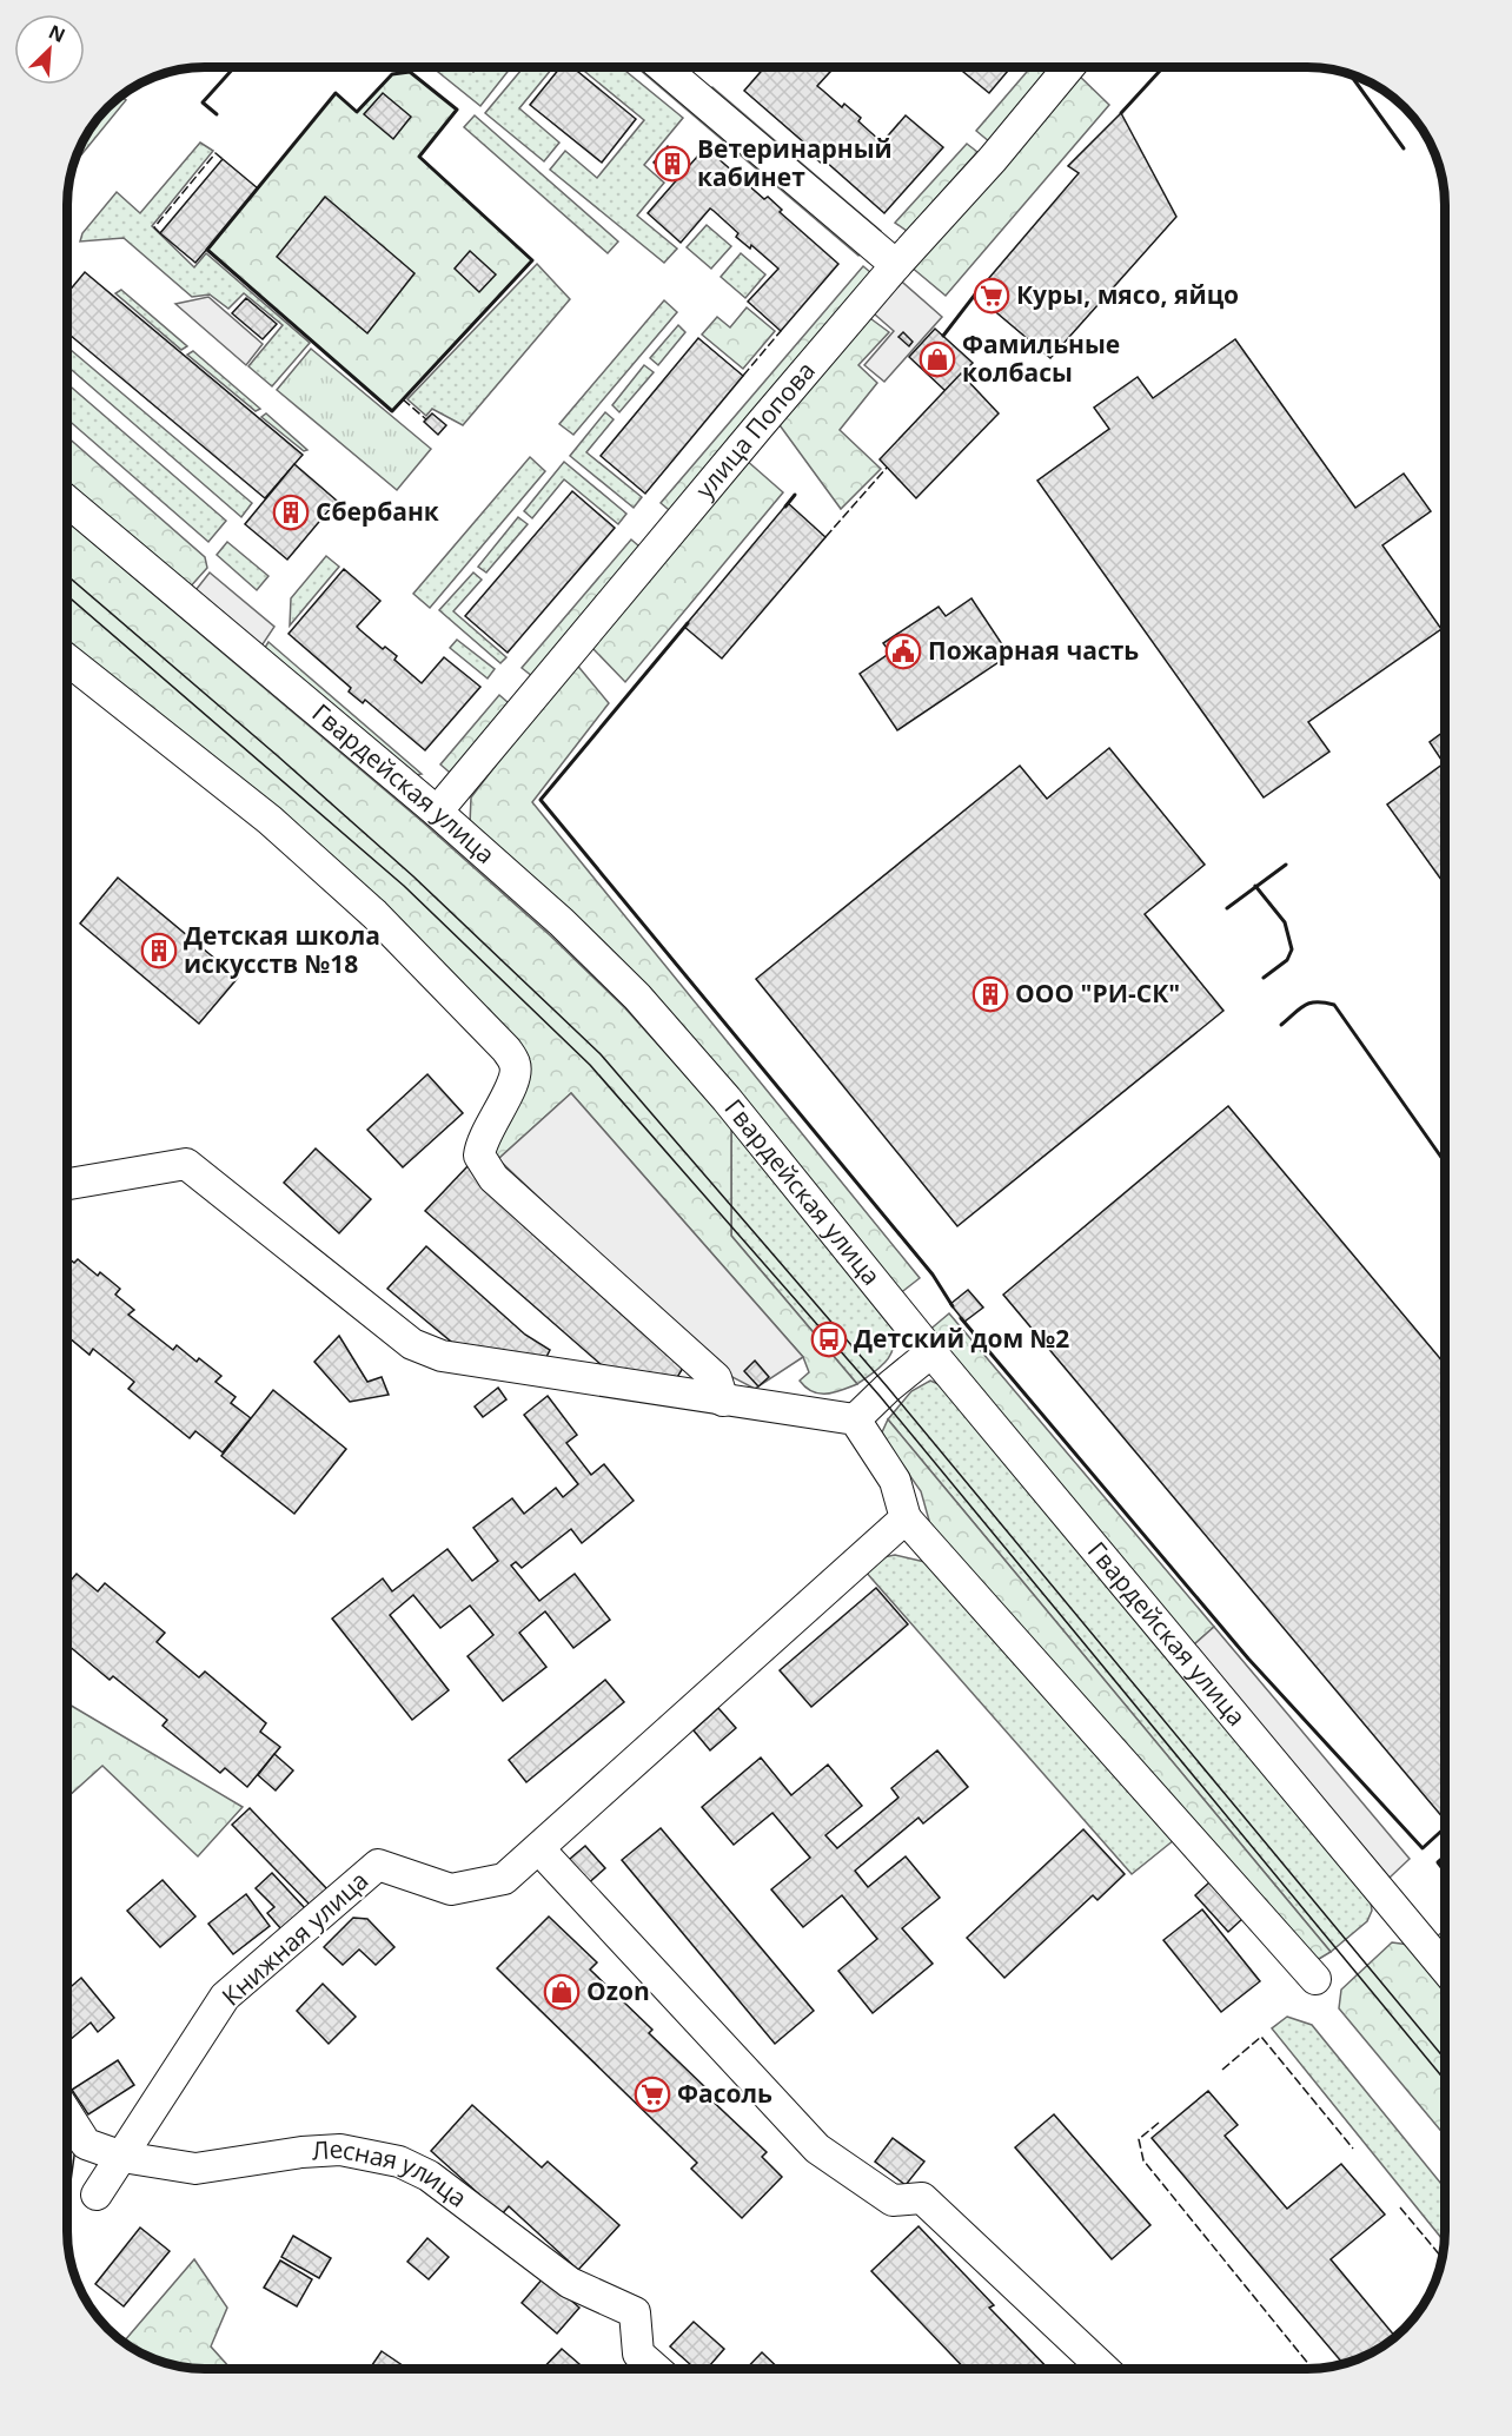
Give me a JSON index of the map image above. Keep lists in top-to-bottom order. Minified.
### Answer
{"streets":{"street":["улица Попова","Гвардейская улица","Книжная улица","Лесная улица"]},"crossings":[["улица Попова","Гвардейская улица"],["Книжная улица","Лесная улица"]],"places":{"building":["Ветеринарный кабинет","Сбербанк","Детская школа искусств №18","ООО \"РИ-СК\""],"supermarket":["Куры, мясо, яйцо","Фасоль"],"shop":["Фамильные колбасы","Ozon"],"public building":["Пожарная часть"],"bus stop":["Детский дом №2"]},"north":"top right"}
